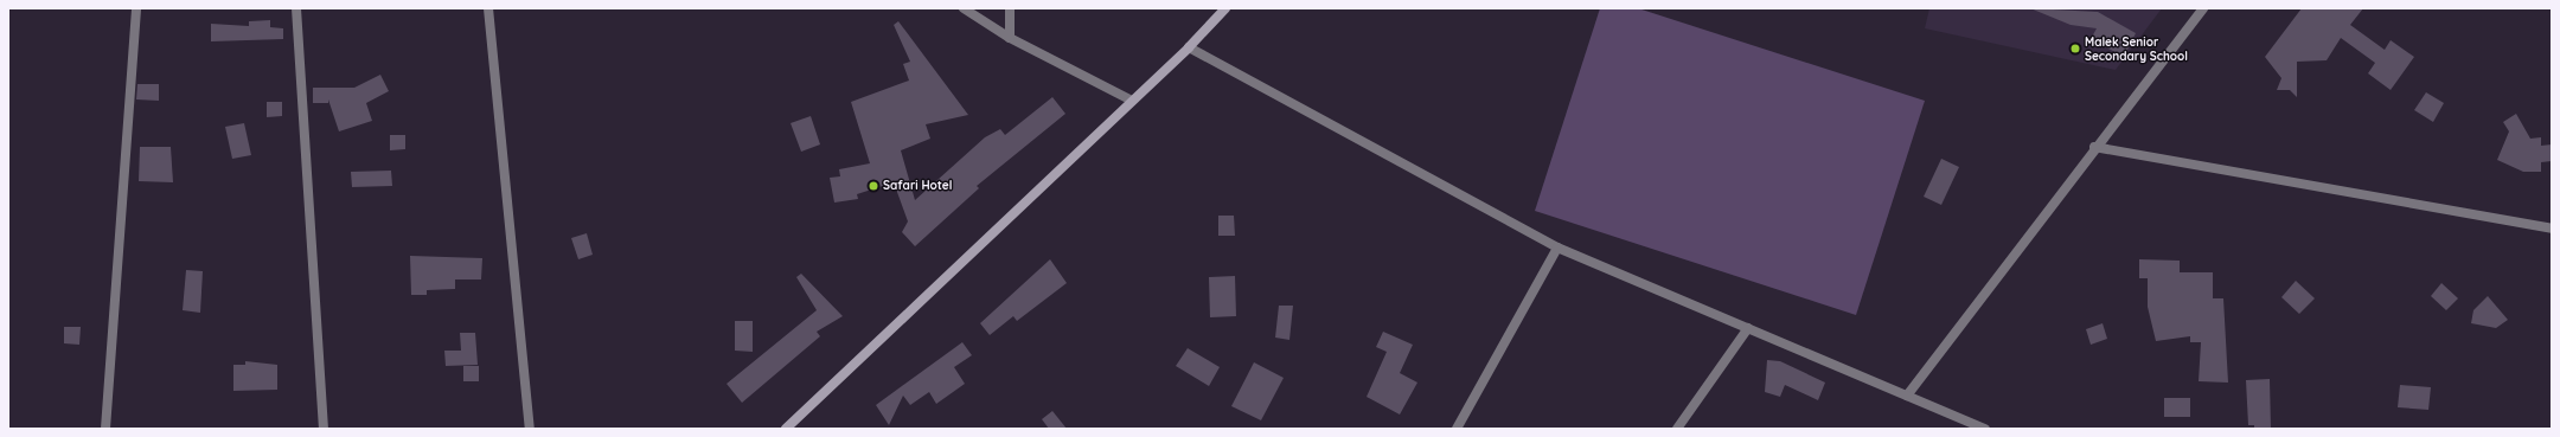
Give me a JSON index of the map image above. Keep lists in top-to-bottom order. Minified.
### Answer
{"places":["Malek Senior Secondary School","Safari Hotel"]}
